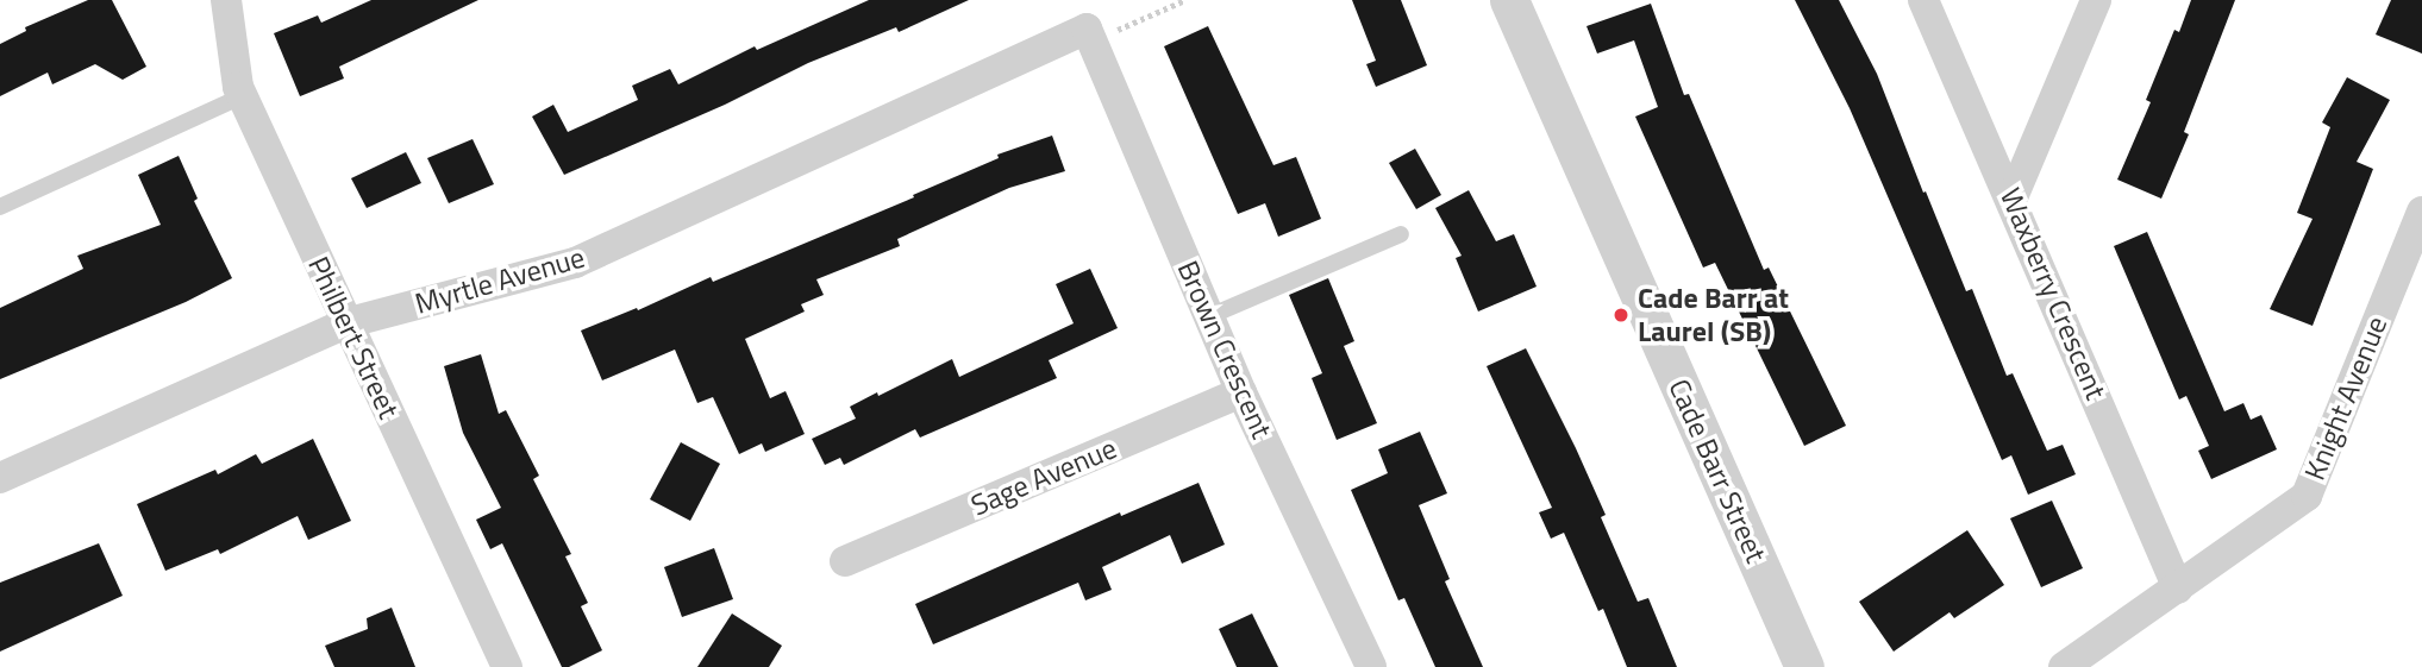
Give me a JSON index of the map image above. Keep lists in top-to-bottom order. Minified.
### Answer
{"streets":{"street":["Myrtle Avenue","Waxberry Crescent","Philbert Street","Brown Crescent","Knight Avenue","Cade Barr Street","Sage Avenue"]},"crossings":[["Myrtle Avenue","Philbert Street"],["Myrtle Avenue","Brown Crescent"],["Waxberry Crescent","Knight Avenue"],["Brown Crescent","Sage Avenue"]],"places":["Cade Barr at Laurel (SB)"]}
